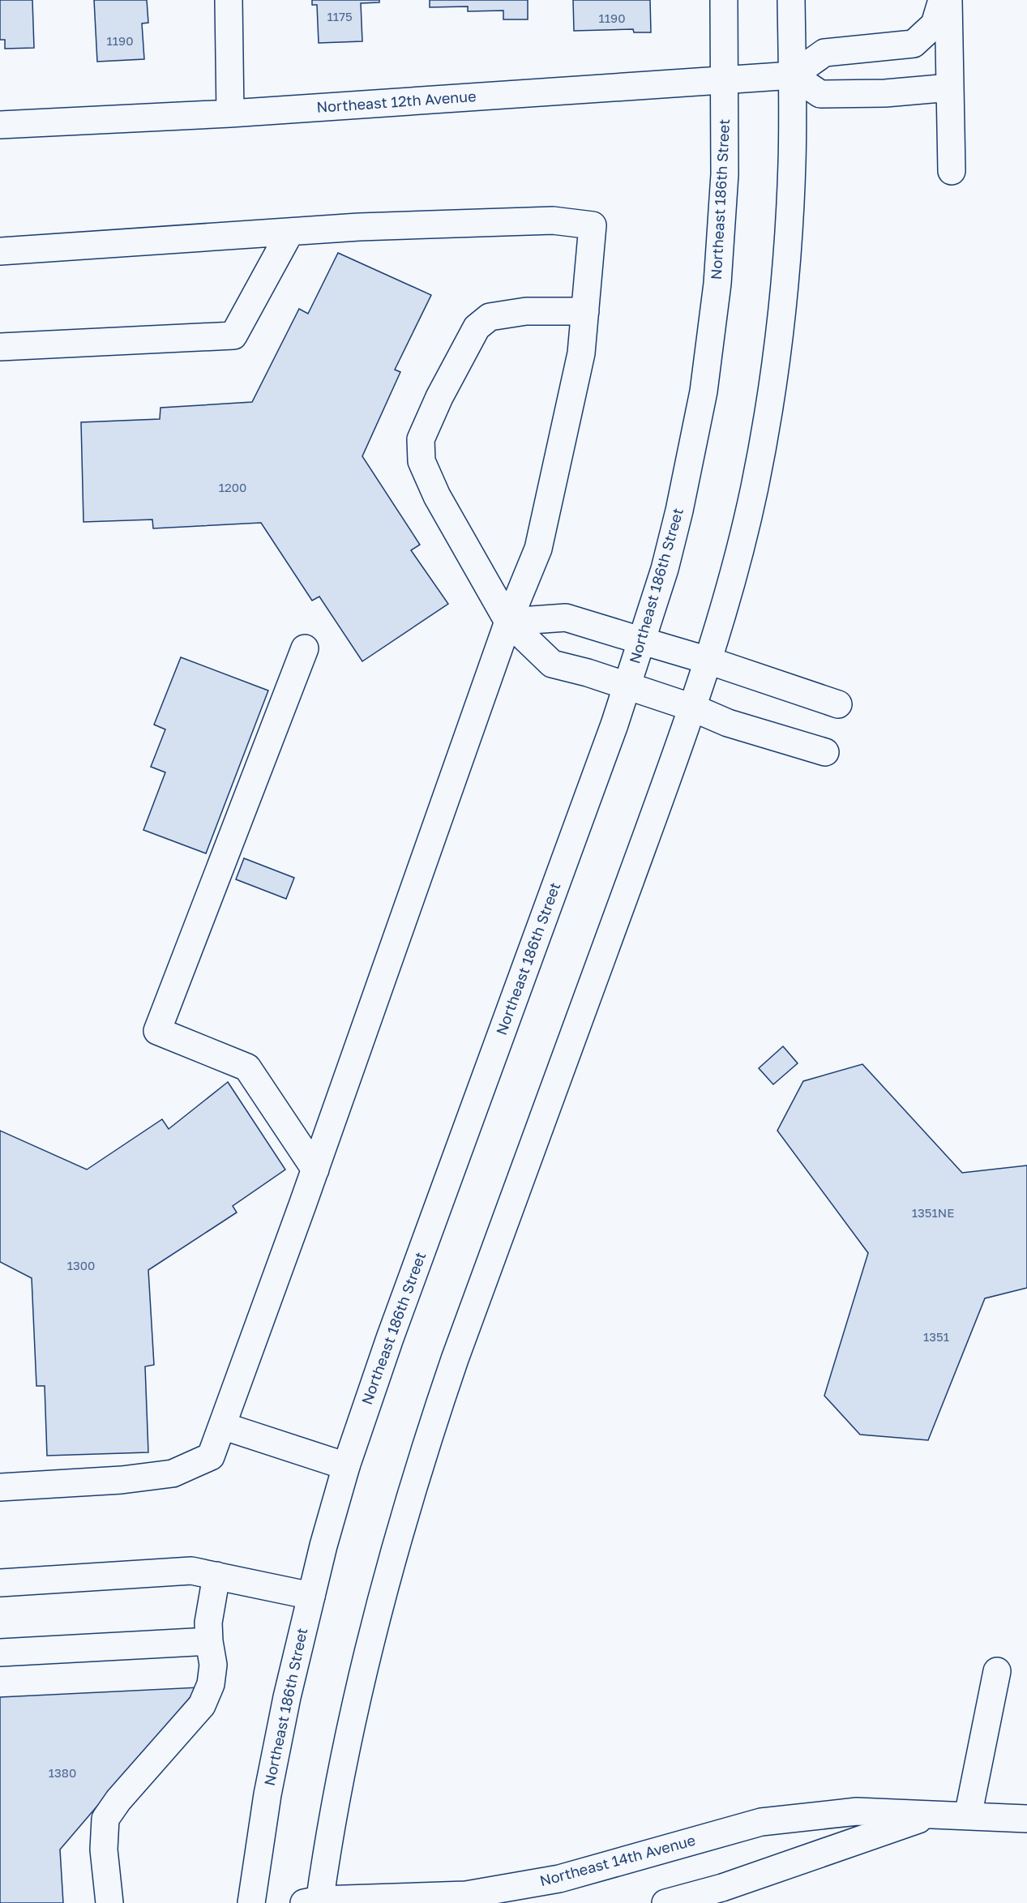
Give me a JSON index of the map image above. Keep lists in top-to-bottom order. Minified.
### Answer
{"streets":{"main road":["Northeast 12th Avenue","Northeast 186th Street","Northeast 14th Avenue"]},"crossings":[["Northeast 12th Avenue","Northeast 186th Street"]],"house_numbers":["1175","1190","1190","1200","1351NE","1300","1351","1380"]}
